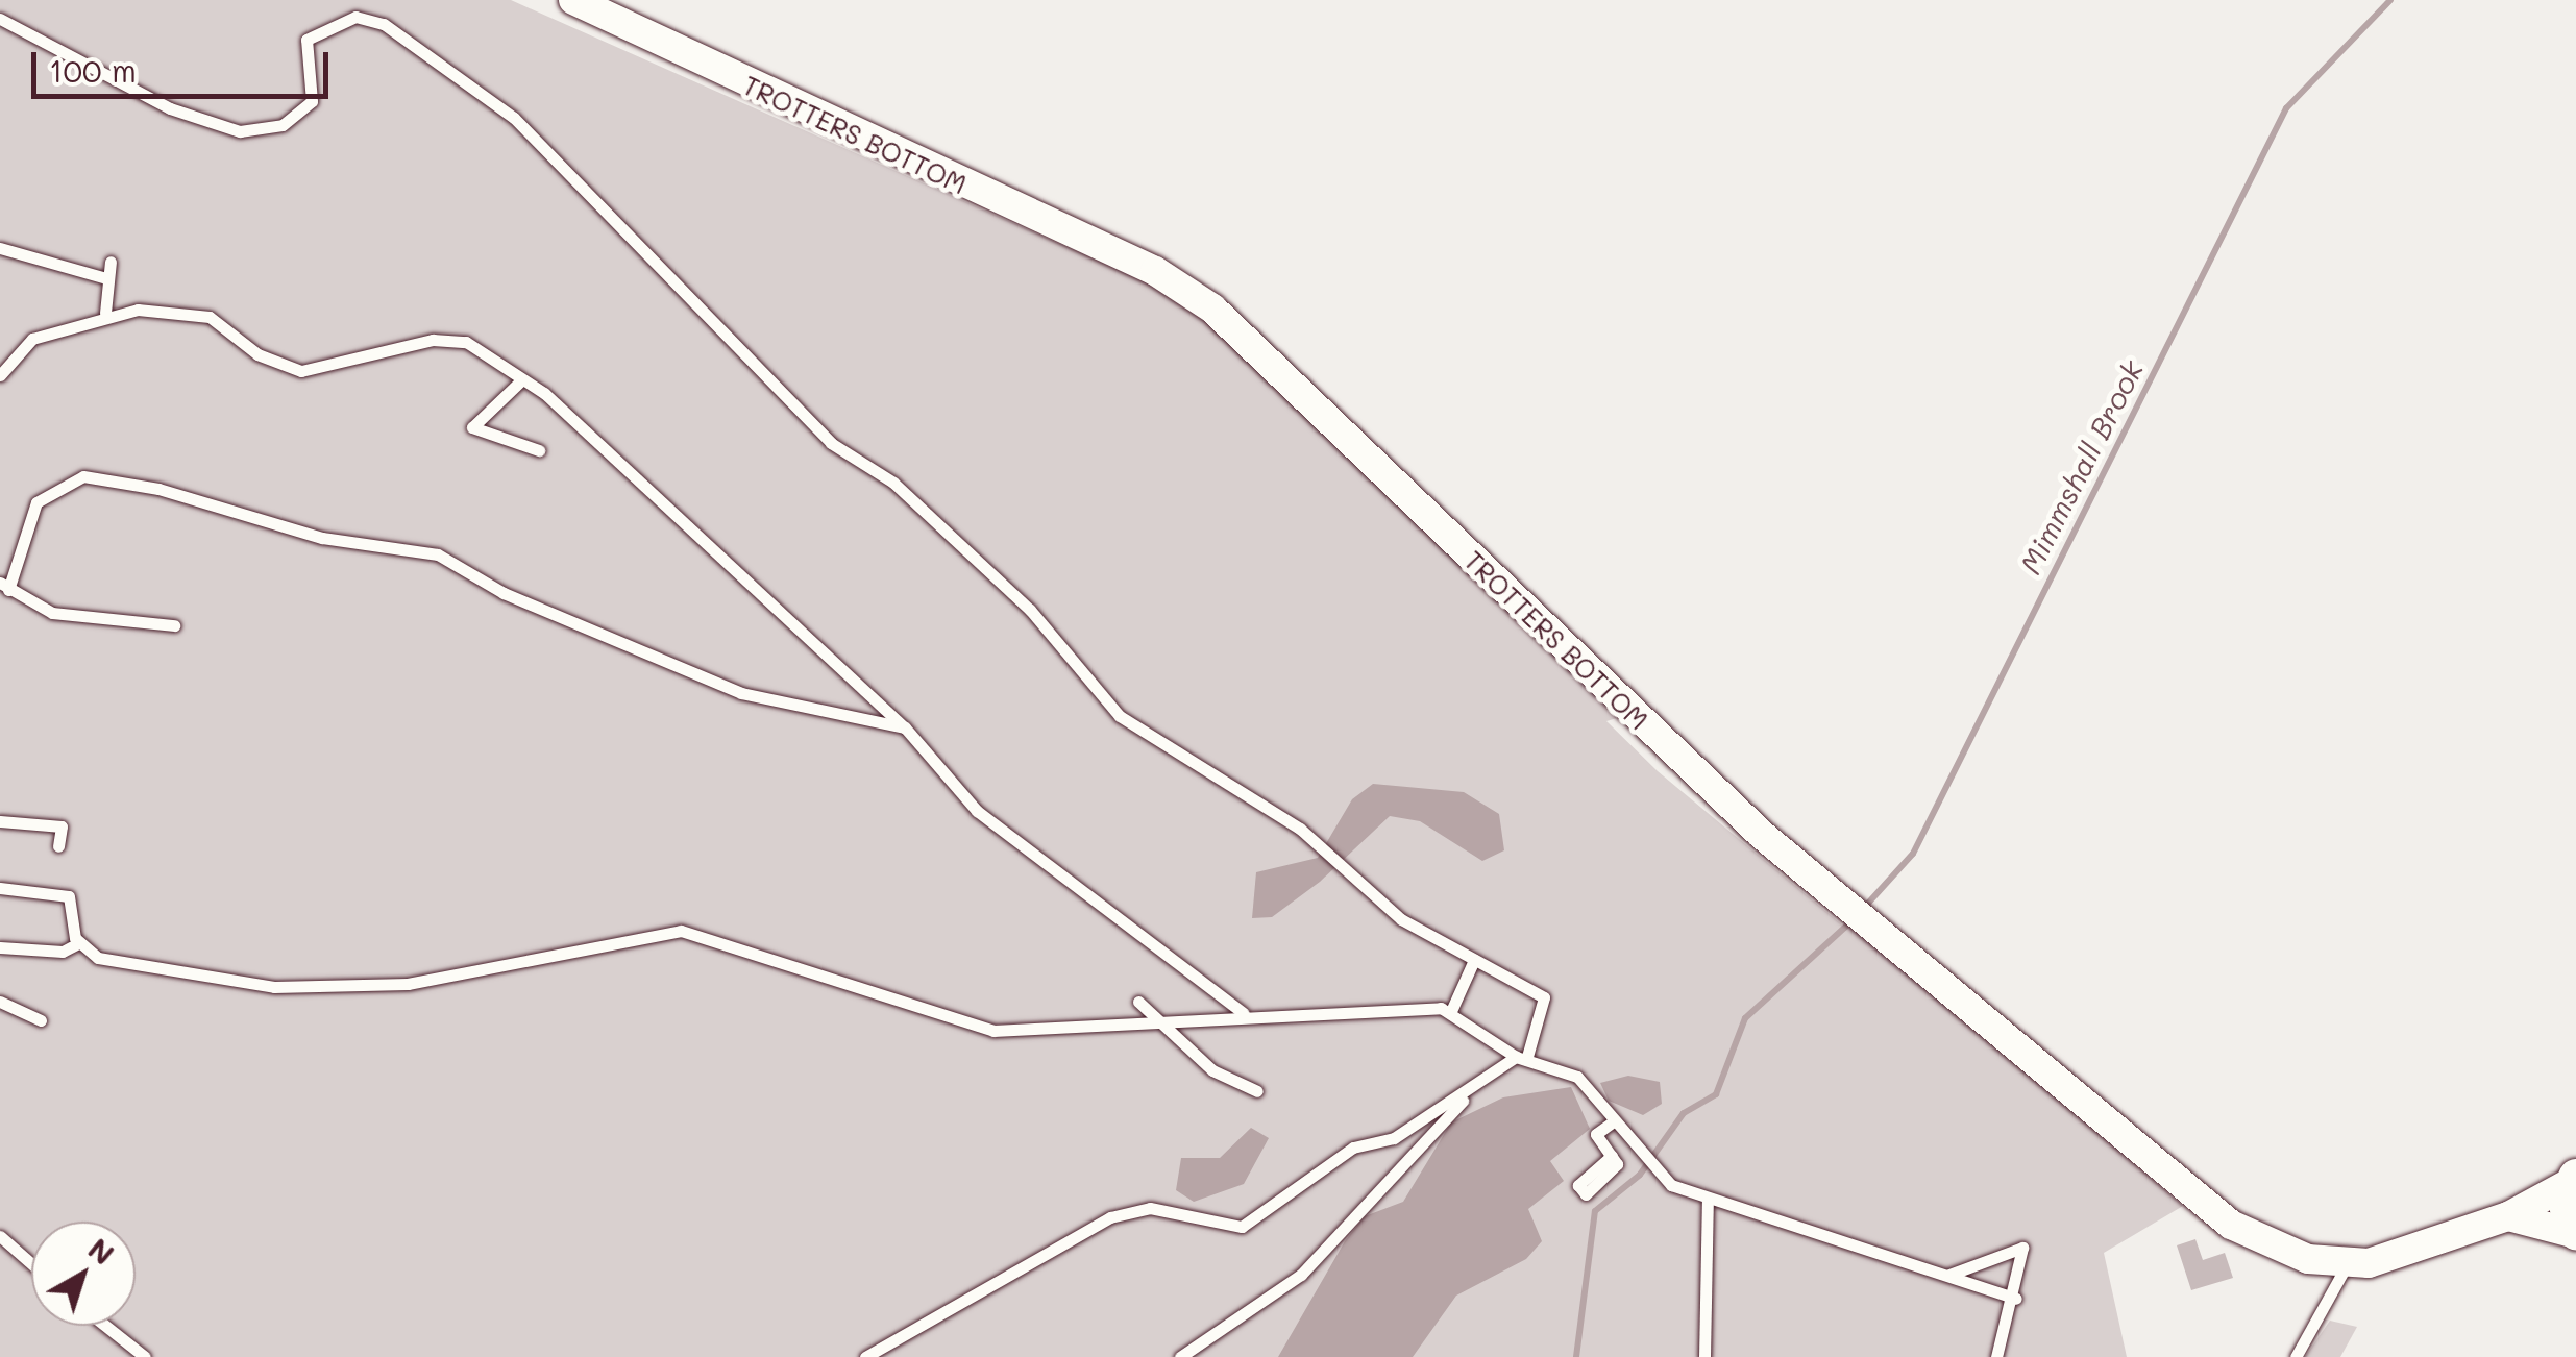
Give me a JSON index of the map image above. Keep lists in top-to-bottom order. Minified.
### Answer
{"streets":{"street":["TROTTERS BOTTOM"]},"water":["Mimmshall Brook"],"scale_bar":"100 m","north":"top right"}
